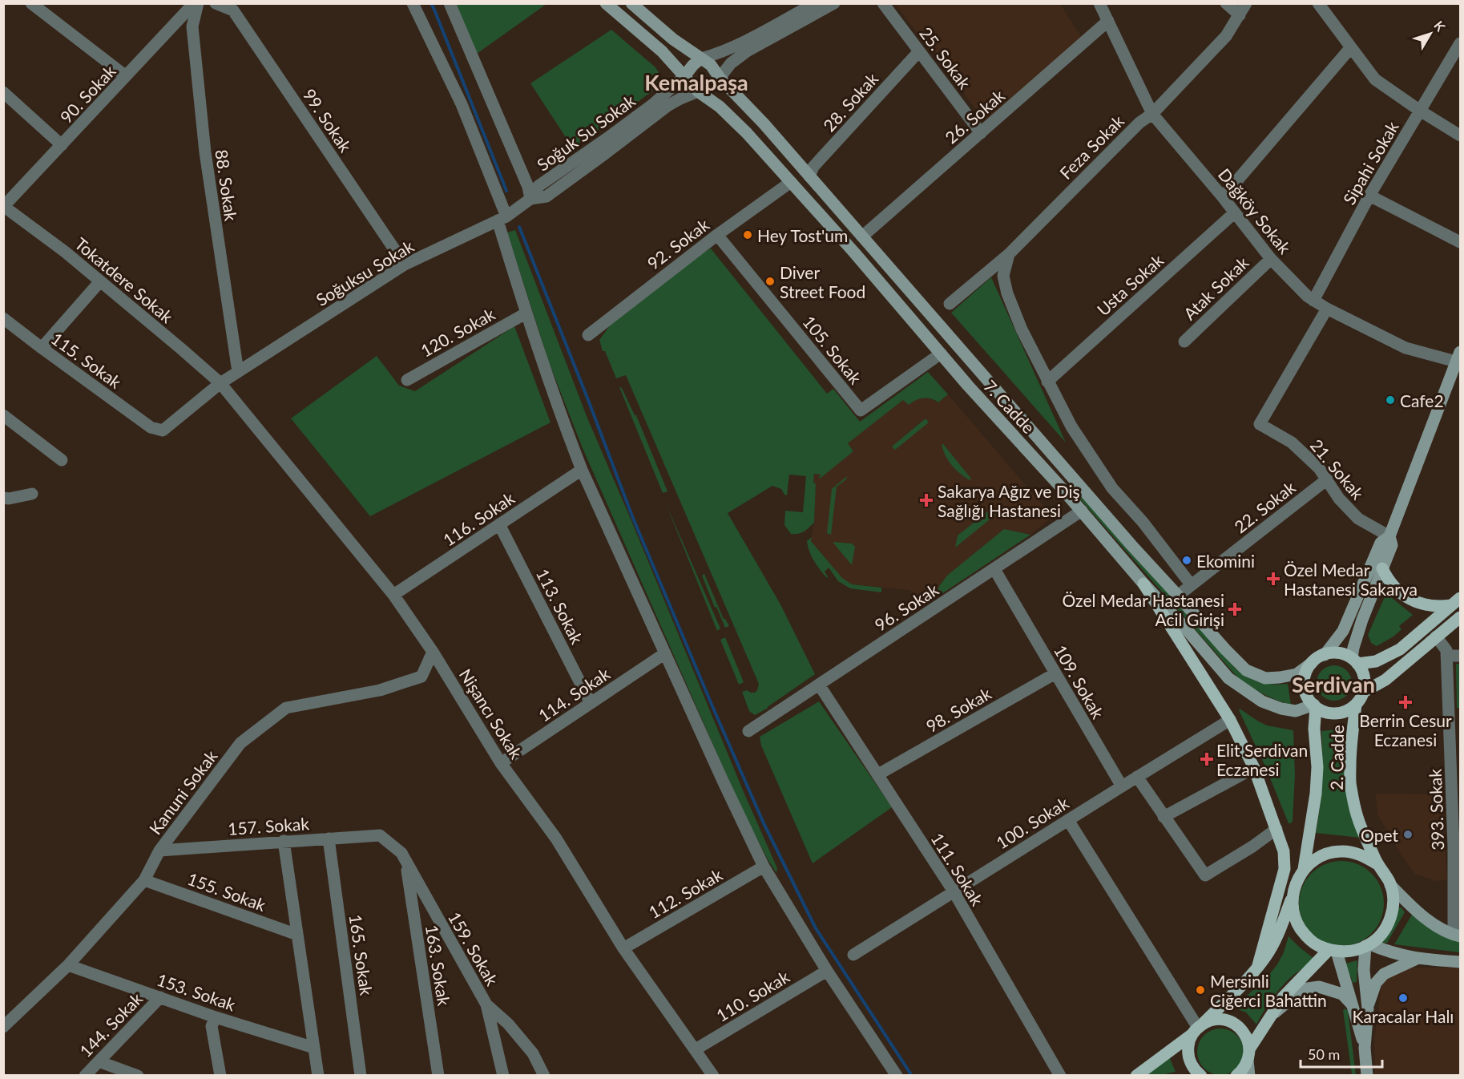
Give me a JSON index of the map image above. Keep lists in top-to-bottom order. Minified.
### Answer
{"streets":{"main road":["7. Cadde","2. Cadde"],"street":["25. Sokak","90. Sokak","28. Sokak","26. Sokak","99. Sokak","Soğuk Su Sokak","Feza Sokak","Sipahi Sokak","88. Sokak","Dağköy Sokak","92. Sokak","Soğuksu Sokak","Tokatdere Sokak","Usta Sokak","Atak Sokak","120. Sokak","105. Sokak","115. Sokak","21. Sokak","22. Sokak","116. Sokak","113. Sokak","96. Sokak","109. Sokak","114. Sokak","98. Sokak","Nişancı Sokak","Kanuni Sokak","393. Sokak","100. Sokak","157. Sokak","111. Sokak","155. Sokak","112. Sokak","159. Sokak","165. Sokak","163. Sokak","153. Sokak","110. Sokak","144. Sokak"]},"crossings":[["25. Sokak","28. Sokak"],["25. Sokak","26. Sokak"],["90. Sokak","Tokatdere Sokak"],["28. Sokak","7. Cadde"],["26. Sokak","Dağköy Sokak"],["26. Sokak","7. Cadde"],["99. Sokak","Soğuksu Sokak"],["Soğuk Su Sokak","Soğuksu Sokak"],["Soğuk Su Sokak","7. Cadde"],["Feza Sokak","Dağköy Sokak"],["Sipahi Sokak","Dağköy Sokak"],["88. Sokak","Soğuksu Sokak"],["Dağköy Sokak","Usta Sokak"],["Dağköy Sokak","Atak Sokak"],["Dağköy Sokak","21. Sokak"],["92. Sokak","105. Sokak"],["92. Sokak","7. Cadde"],["Soğuksu Sokak","Tokatdere Sokak"],["Soğuksu Sokak","115. Sokak"],["Soğuksu Sokak","Nişancı Sokak"],["Tokatdere Sokak","Nişancı Sokak"],["105. Sokak","7. Cadde"],["7. Cadde","22. Sokak"],["7. Cadde","96. Sokak"],["7. Cadde","2. Cadde"],["21. Sokak","22. Sokak"],["116. Sokak","113. Sokak"],["116. Sokak","Nişancı Sokak"],["113. Sokak","114. Sokak"],["96. Sokak","109. Sokak"],["96. Sokak","111. Sokak"],["109. Sokak","98. Sokak"],["109. Sokak","100. Sokak"],["114. Sokak","Nişancı Sokak"],["98. Sokak","111. Sokak"],["Nişancı Sokak","Kanuni Sokak"],["Nişancı Sokak","112. Sokak"],["Nişancı Sokak","110. Sokak"],["Kanuni Sokak","157. Sokak"],["Kanuni Sokak","155. Sokak"],["Kanuni Sokak","153. Sokak"],["100. Sokak","111. Sokak"],["157. Sokak","159. Sokak"],["157. Sokak","165. Sokak"],["159. Sokak","163. Sokak"],["153. Sokak","144. Sokak"]],"districts":["Kemalpaşa","Serdivan"],"places":{"other":["Hey Tost'um","Diver Street Food","Cafe2","Ekomini","Opet","Mersinli Ciğerci Bahattin","Karacalar Halı"],"health":["Sakarya Ağız ve Diş Sağlığı Hastanesi","Özel Medar Hastanesi Sakarya","Özel Medar Hastanesi Acil Girişi","Berrin Cesur Eczanesi","Elit Serdivan Eczanesi"]},"scale_bar":"50 m","north":"top right"}
